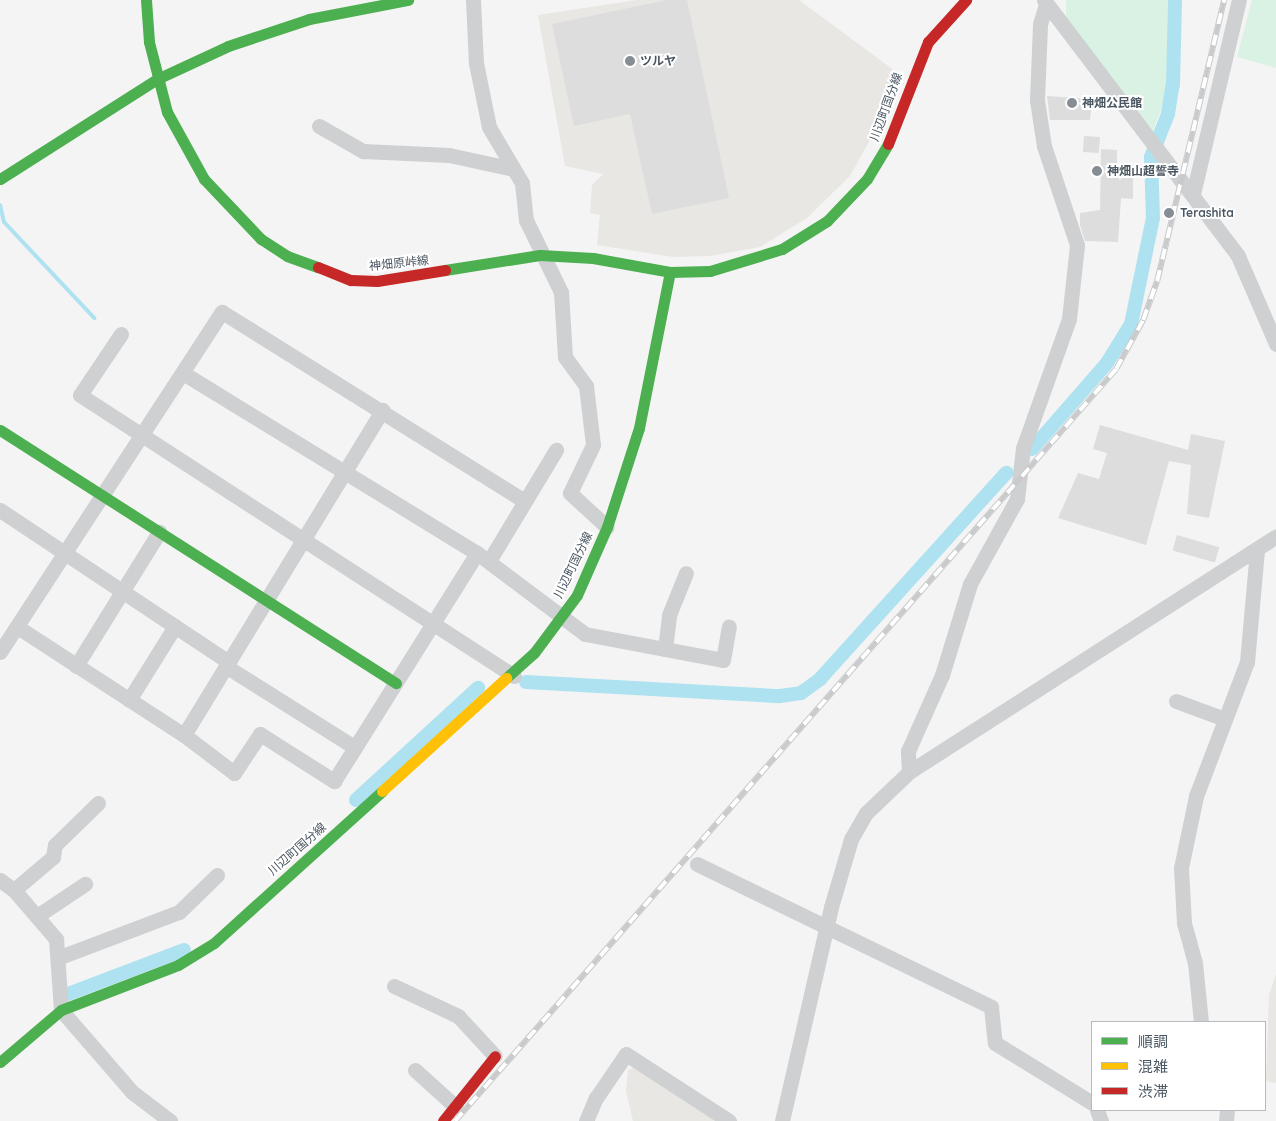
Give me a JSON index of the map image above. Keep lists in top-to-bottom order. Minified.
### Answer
{"streets":{"street":["川辺町国分線","神畑原峠線"]},"crossings":[["川辺町国分線","神畑原峠線"]],"places":["ツルヤ","神畑公民館","神畑山超誓寺","Terashita"],"legend":["順調","混雑","渋滞"]}
